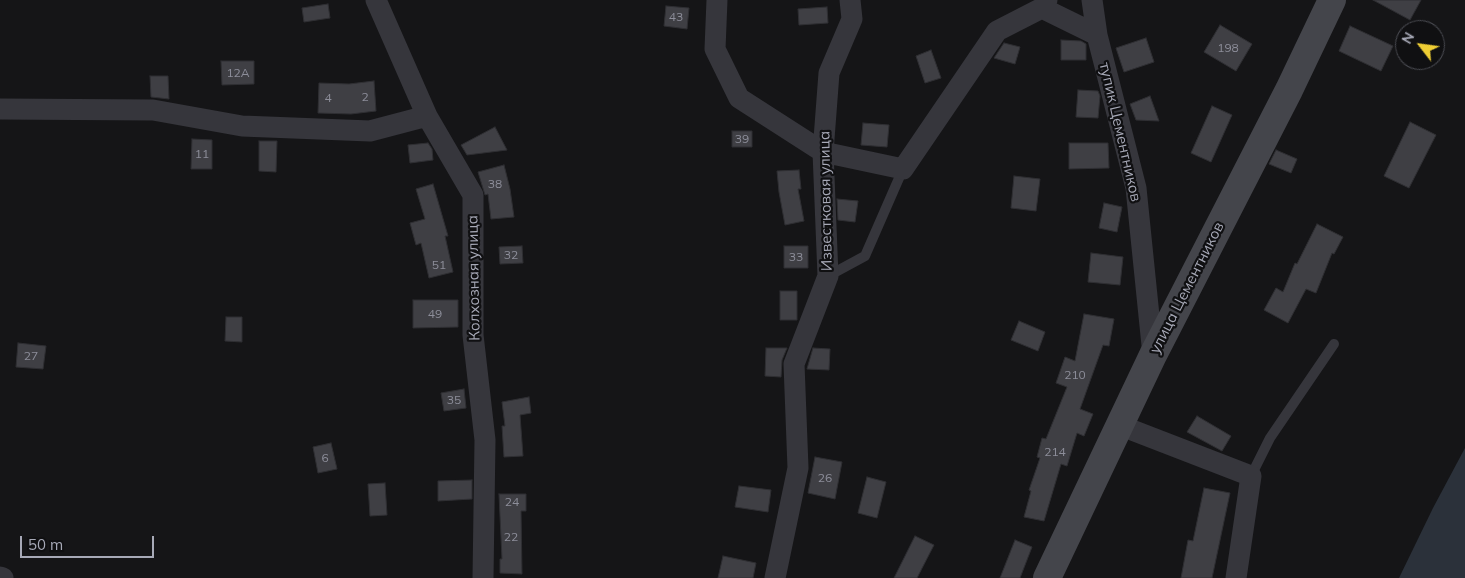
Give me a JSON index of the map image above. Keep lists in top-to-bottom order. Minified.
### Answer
{"streets":{"street":["тупик Цементников","Известковая улица","Колхозная улица","улица Цементников"]},"crossings":[["тупик Цементников","улица Цементников"]],"house_numbers":["43","198","12А","2","4","39","11","38","32","33","51","49","27","210","35","214","6","26","24","22"],"scale_bar":"50 m","north":"top left"}
